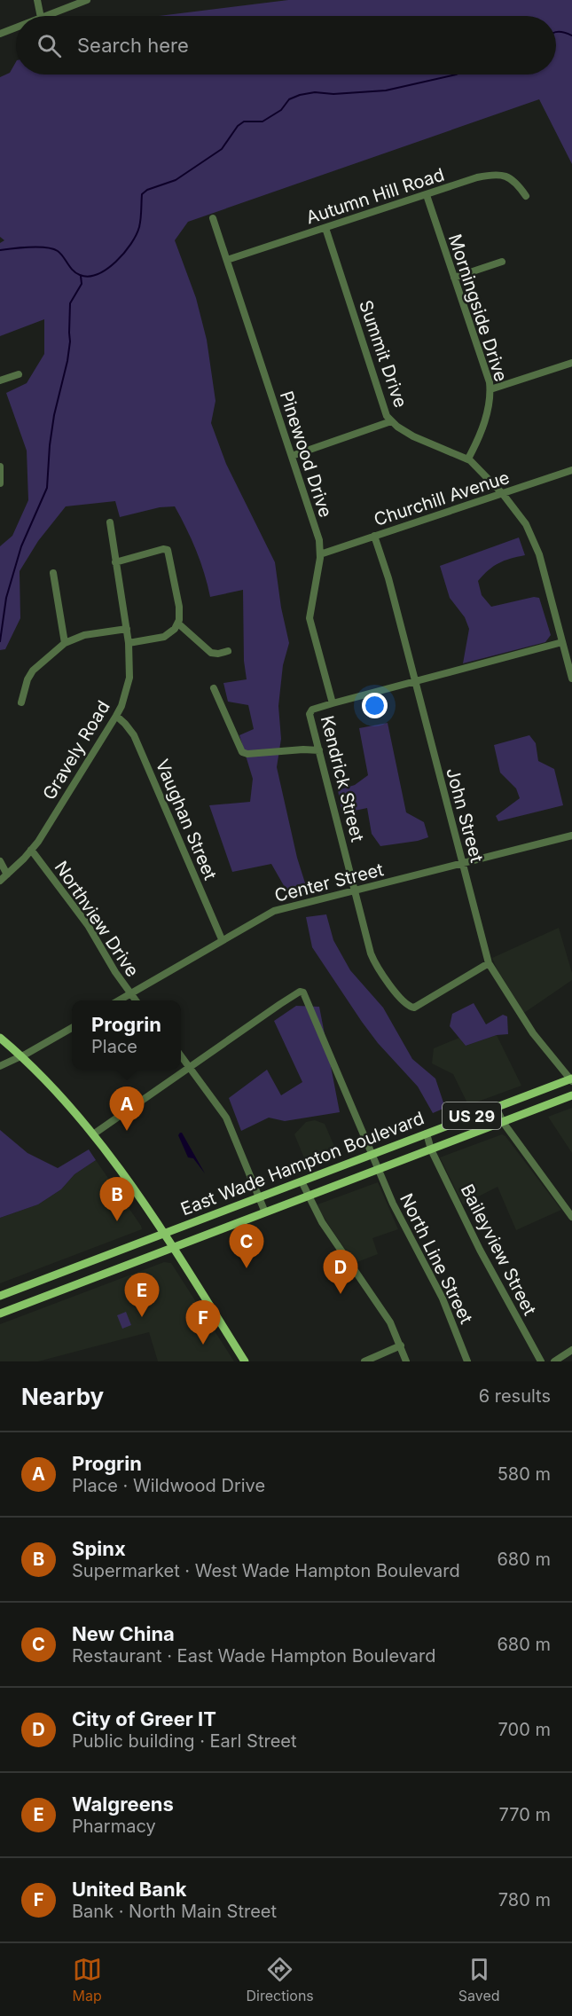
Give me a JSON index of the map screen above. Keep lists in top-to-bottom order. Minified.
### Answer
{"streets":{"main road":["US 29","East Wade Hampton Boulevard"],"street":["Autumn Hill Road","Morningside Drive","Summit Drive","Pinewood Drive","Churchill Avenue","Gravely Road","Kendrick Street","John Street","Vaughan Street","Center Street","Northview Drive","Baileyview Street","North Line Street"]},"crossings":[["Autumn Hill Road","Morningside Drive"],["Autumn Hill Road","Summit Drive"],["Autumn Hill Road","Pinewood Drive"],["Morningside Drive","Summit Drive"],["Summit Drive","Churchill Avenue"],["Summit Drive","Kendrick Street"],["Pinewood Drive","Churchill Avenue"],["Pinewood Drive","Kendrick Street"],["Churchill Avenue","John Street"],["Gravely Road","Vaughan Street"],["Gravely Road","Northview Drive"],["Kendrick Street","John Street"],["Kendrick Street","Center Street"],["John Street","Center Street"],["John Street","East Wade Hampton Boulevard"],["Vaughan Street","Center Street"],["Center Street","Northview Drive"],["US 29","East Wade Hampton Boulevard"],["East Wade Hampton Boulevard","Baileyview Street"],["East Wade Hampton Boulevard","North Line Street"]],"page":{"search":"Search here","popup":["Progrin","Place"],"pins":["A","B","C","D","E","F"],"heading":["Nearby","6 results"],"list":[{"mark":"A","name":"Progrin","note":"Place · Wildwood Drive","value":"580 m"},{"mark":"B","name":"Spinx","note":"Supermarket · West Wade Hampton Boulevard","value":"680 m"},{"mark":"C","name":"New China","note":"Restaurant · East Wade Hampton Boulevard","value":"680 m"},{"mark":"D","name":"City of Greer IT","note":"Public building · Earl Street","value":"700 m"},{"mark":"E","name":"Walgreens","note":"Pharmacy","value":"770 m"},{"mark":"F","name":"United Bank","note":"Bank · North Main Street","value":"780 m"}],"nav":["Map","Directions","Saved"]}}
